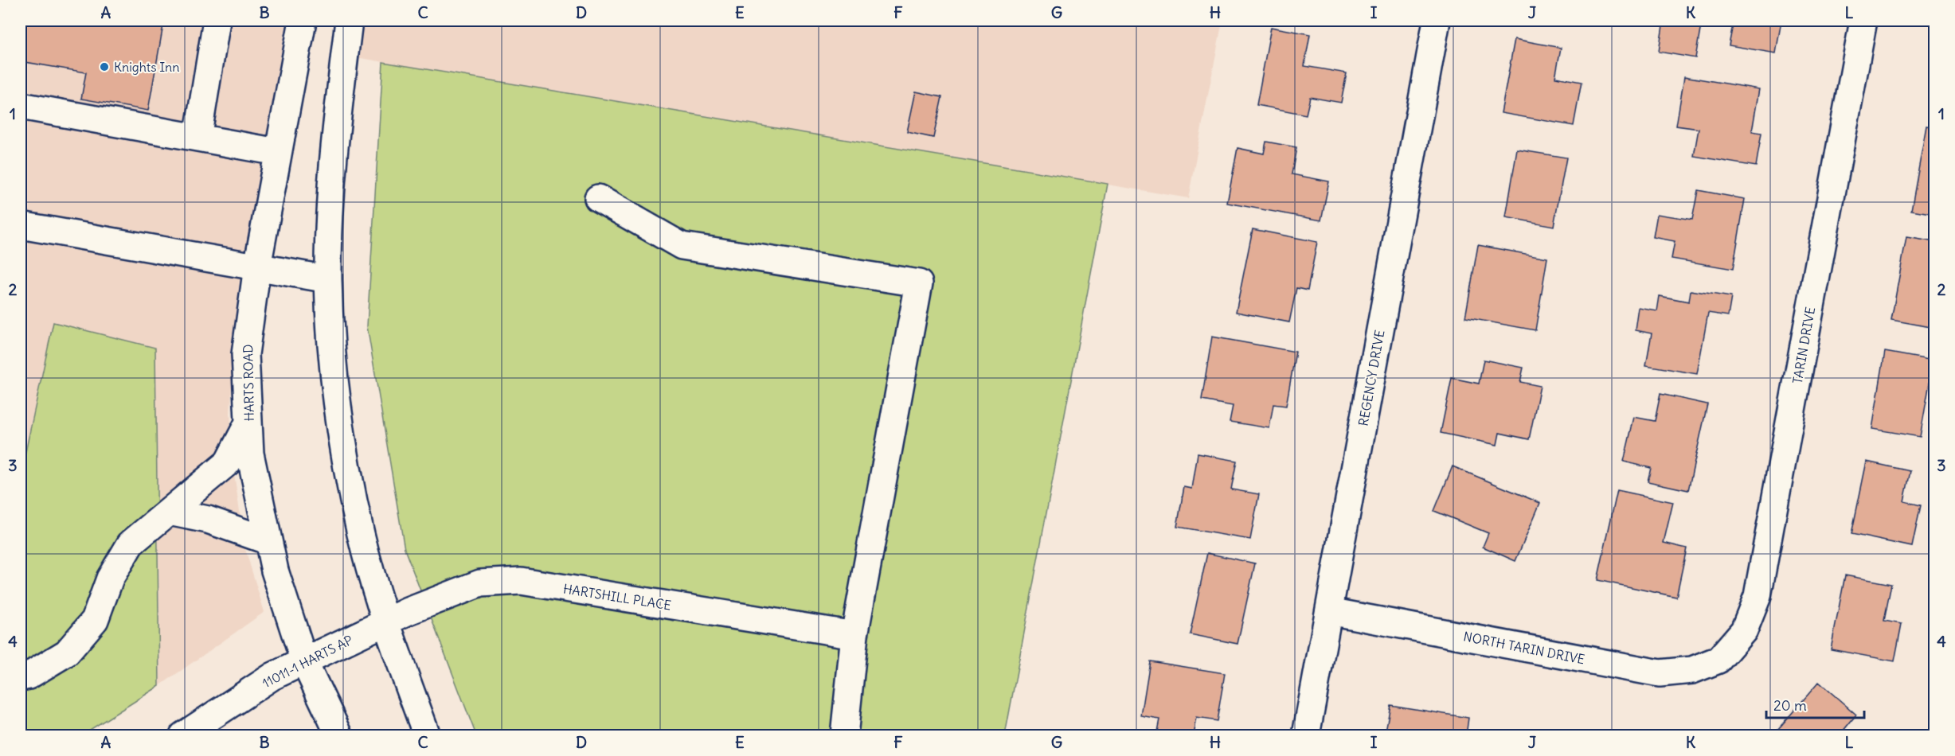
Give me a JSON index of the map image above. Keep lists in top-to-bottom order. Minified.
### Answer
{"streets":{"street":["TARIN DRIVE","REGENCY DRIVE","HARTS ROAD","HARTSHILL PLACE","NORTH TARIN DRIVE","11011-1 HARTS AP"]},"crossings":[["TARIN DRIVE","NORTH TARIN DRIVE"],["REGENCY DRIVE","NORTH TARIN DRIVE"],["HARTS ROAD","11011-1 HARTS AP"],["HARTSHILL PLACE","11011-1 HARTS AP"]],"places":["Knights Inn"],"scale_bar":"20 m","grid":{"columns":["A","B","C","D","E","F","G","H","I","J","K","L"],"rows":["1","2","3","4"]}}
